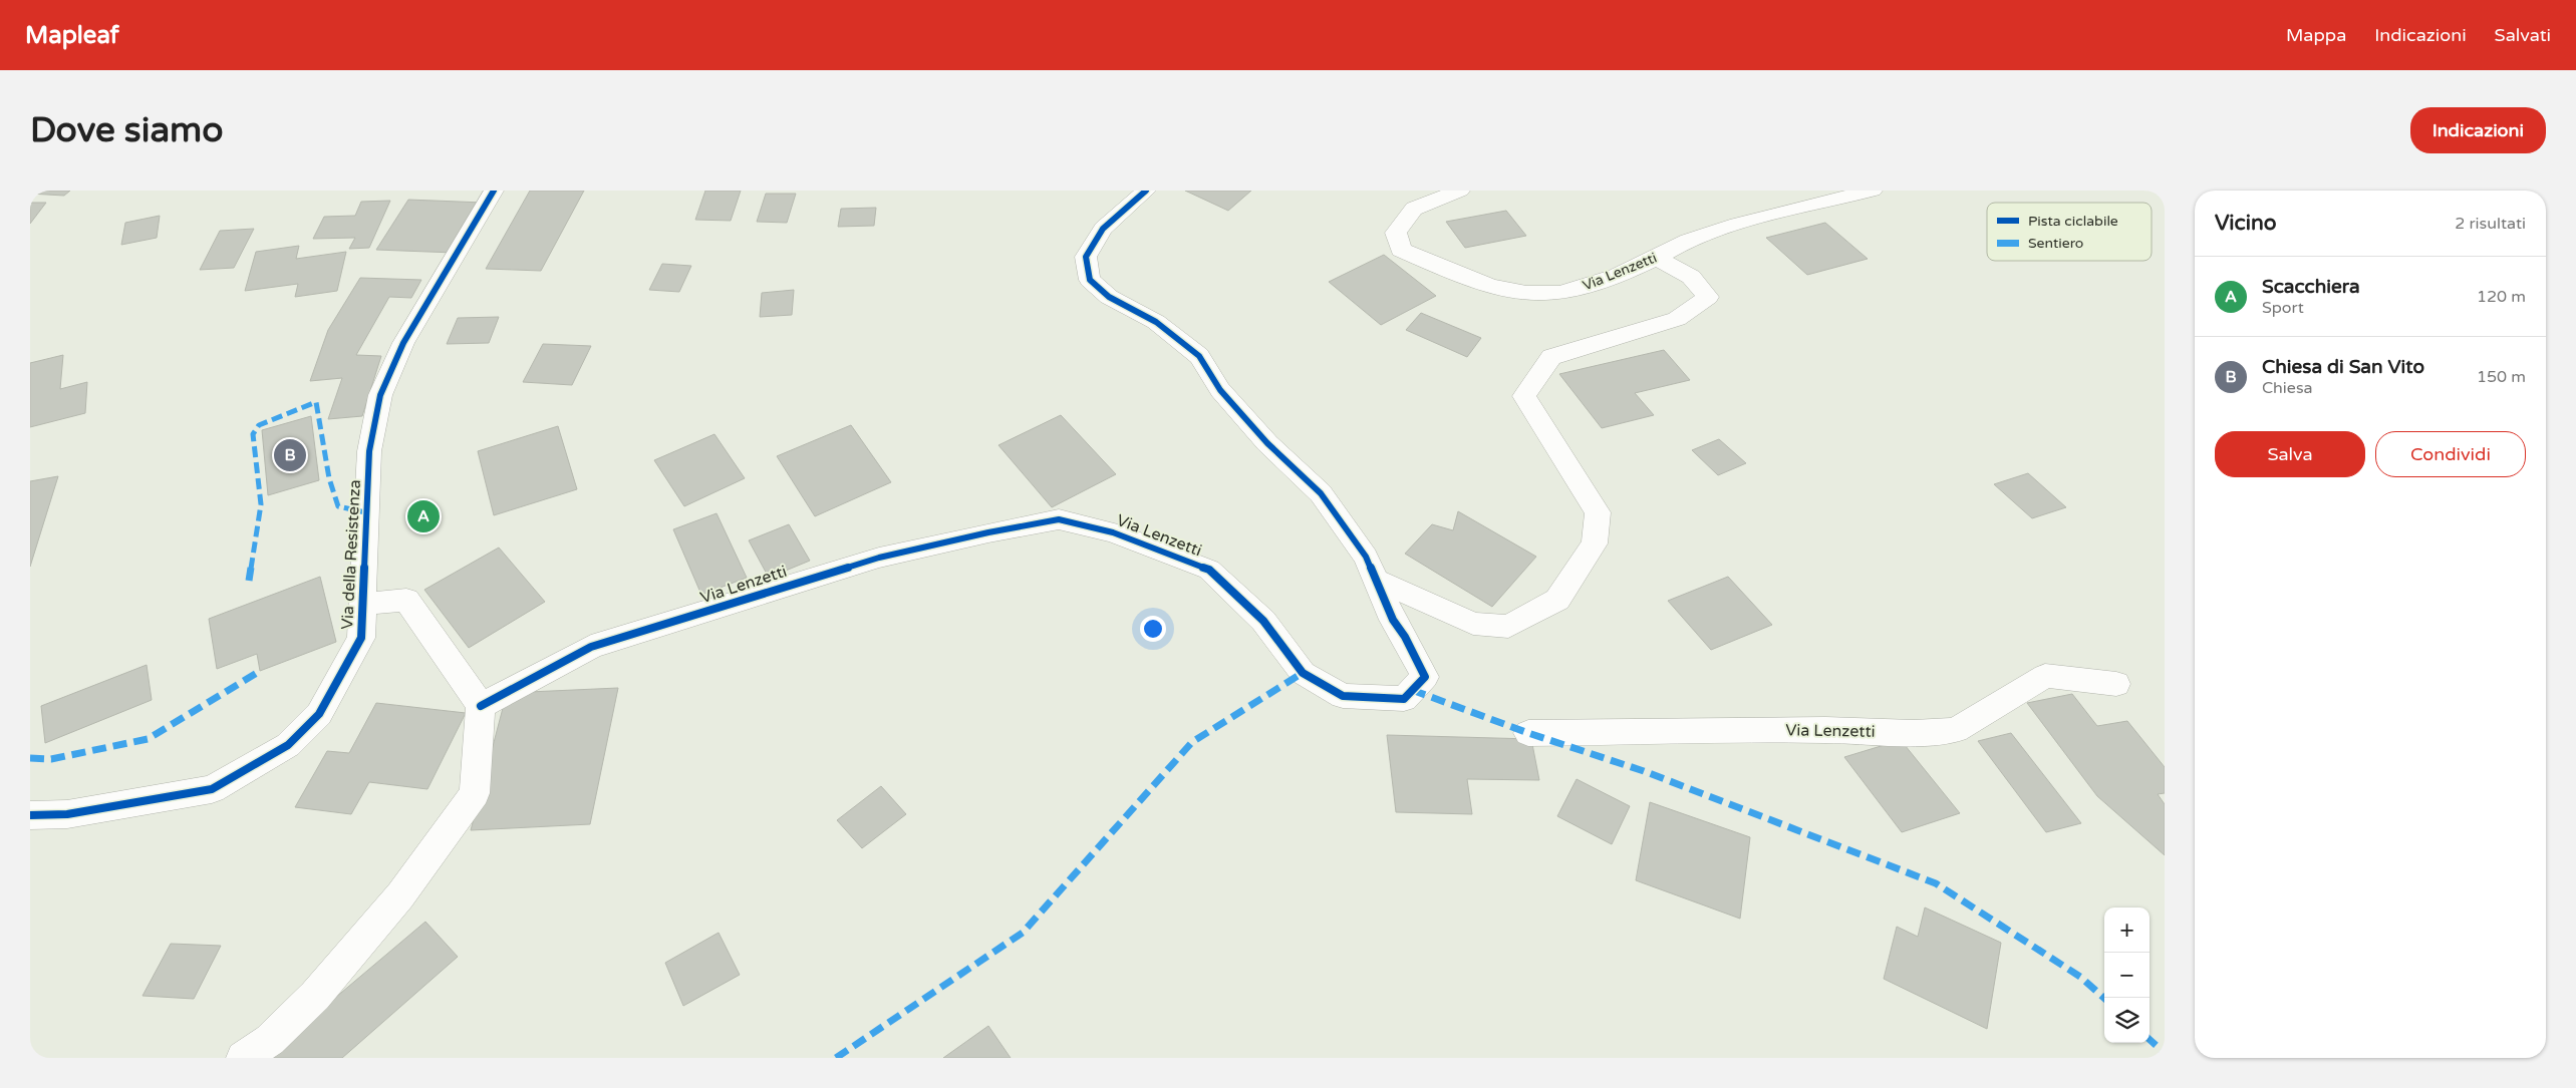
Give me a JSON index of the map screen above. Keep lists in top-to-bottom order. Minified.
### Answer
{"streets":{"street":["Via Lenzetti","Via della Resistenza"]},"legend":["Pista ciclabile","Sentiero"],"page":{"header":"Mapleaf","nav":["Mappa","Indicazioni","Salvati"],"buttons":["Indicazioni",["Salva","Condividi"]],"title":"Dove siamo","heading":["Vicino","2 risultati"],"list":[{"mark":"A","name":"Scacchiera","note":"Sport","value":"120 m"},{"mark":"B","name":"Chiesa di San Vito","note":"Chiesa","value":"150 m"}],"pins":["B","A"],"map_buttons":["+","−"]}}
